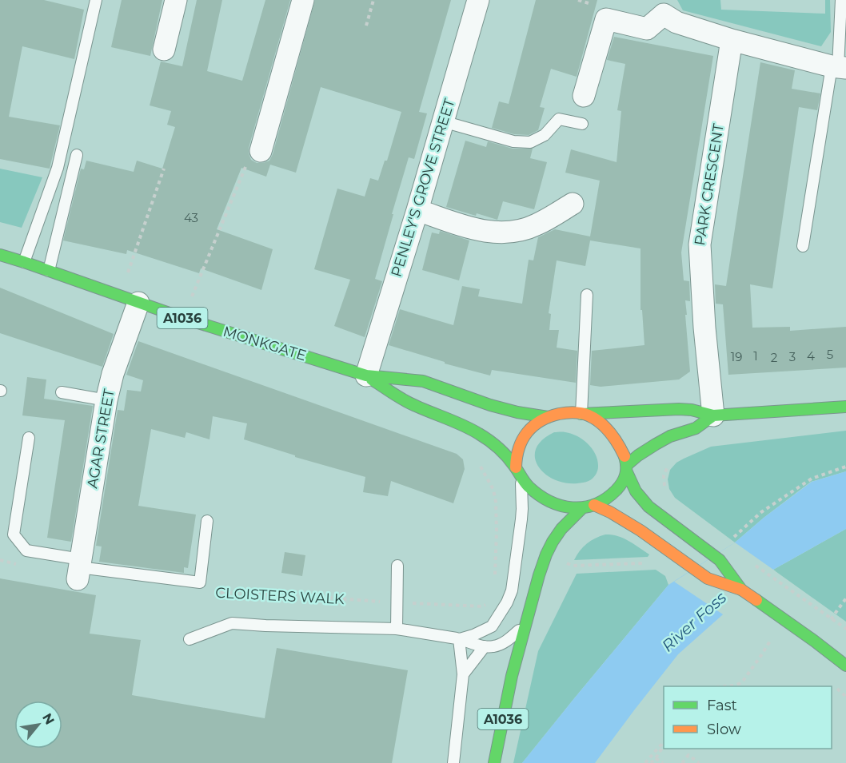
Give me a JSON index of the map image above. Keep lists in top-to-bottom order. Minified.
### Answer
{"streets":{"main road":["A1036","MONKGATE"],"street":["PARK CRESCENT","PENLEY'S GROVE STREET","AGAR STREET"],"path":["CLOISTERS WALK"]},"crossings":[["PENLEY'S GROVE STREET","A1036"],["PENLEY'S GROVE STREET","MONKGATE"],["A1036","MONKGATE"],["MONKGATE","AGAR STREET"]],"water":["River Foss"],"house_numbers":["43","5","1","4","19","3","2"],"legend":["Fast","Slow"],"north":"top right"}
